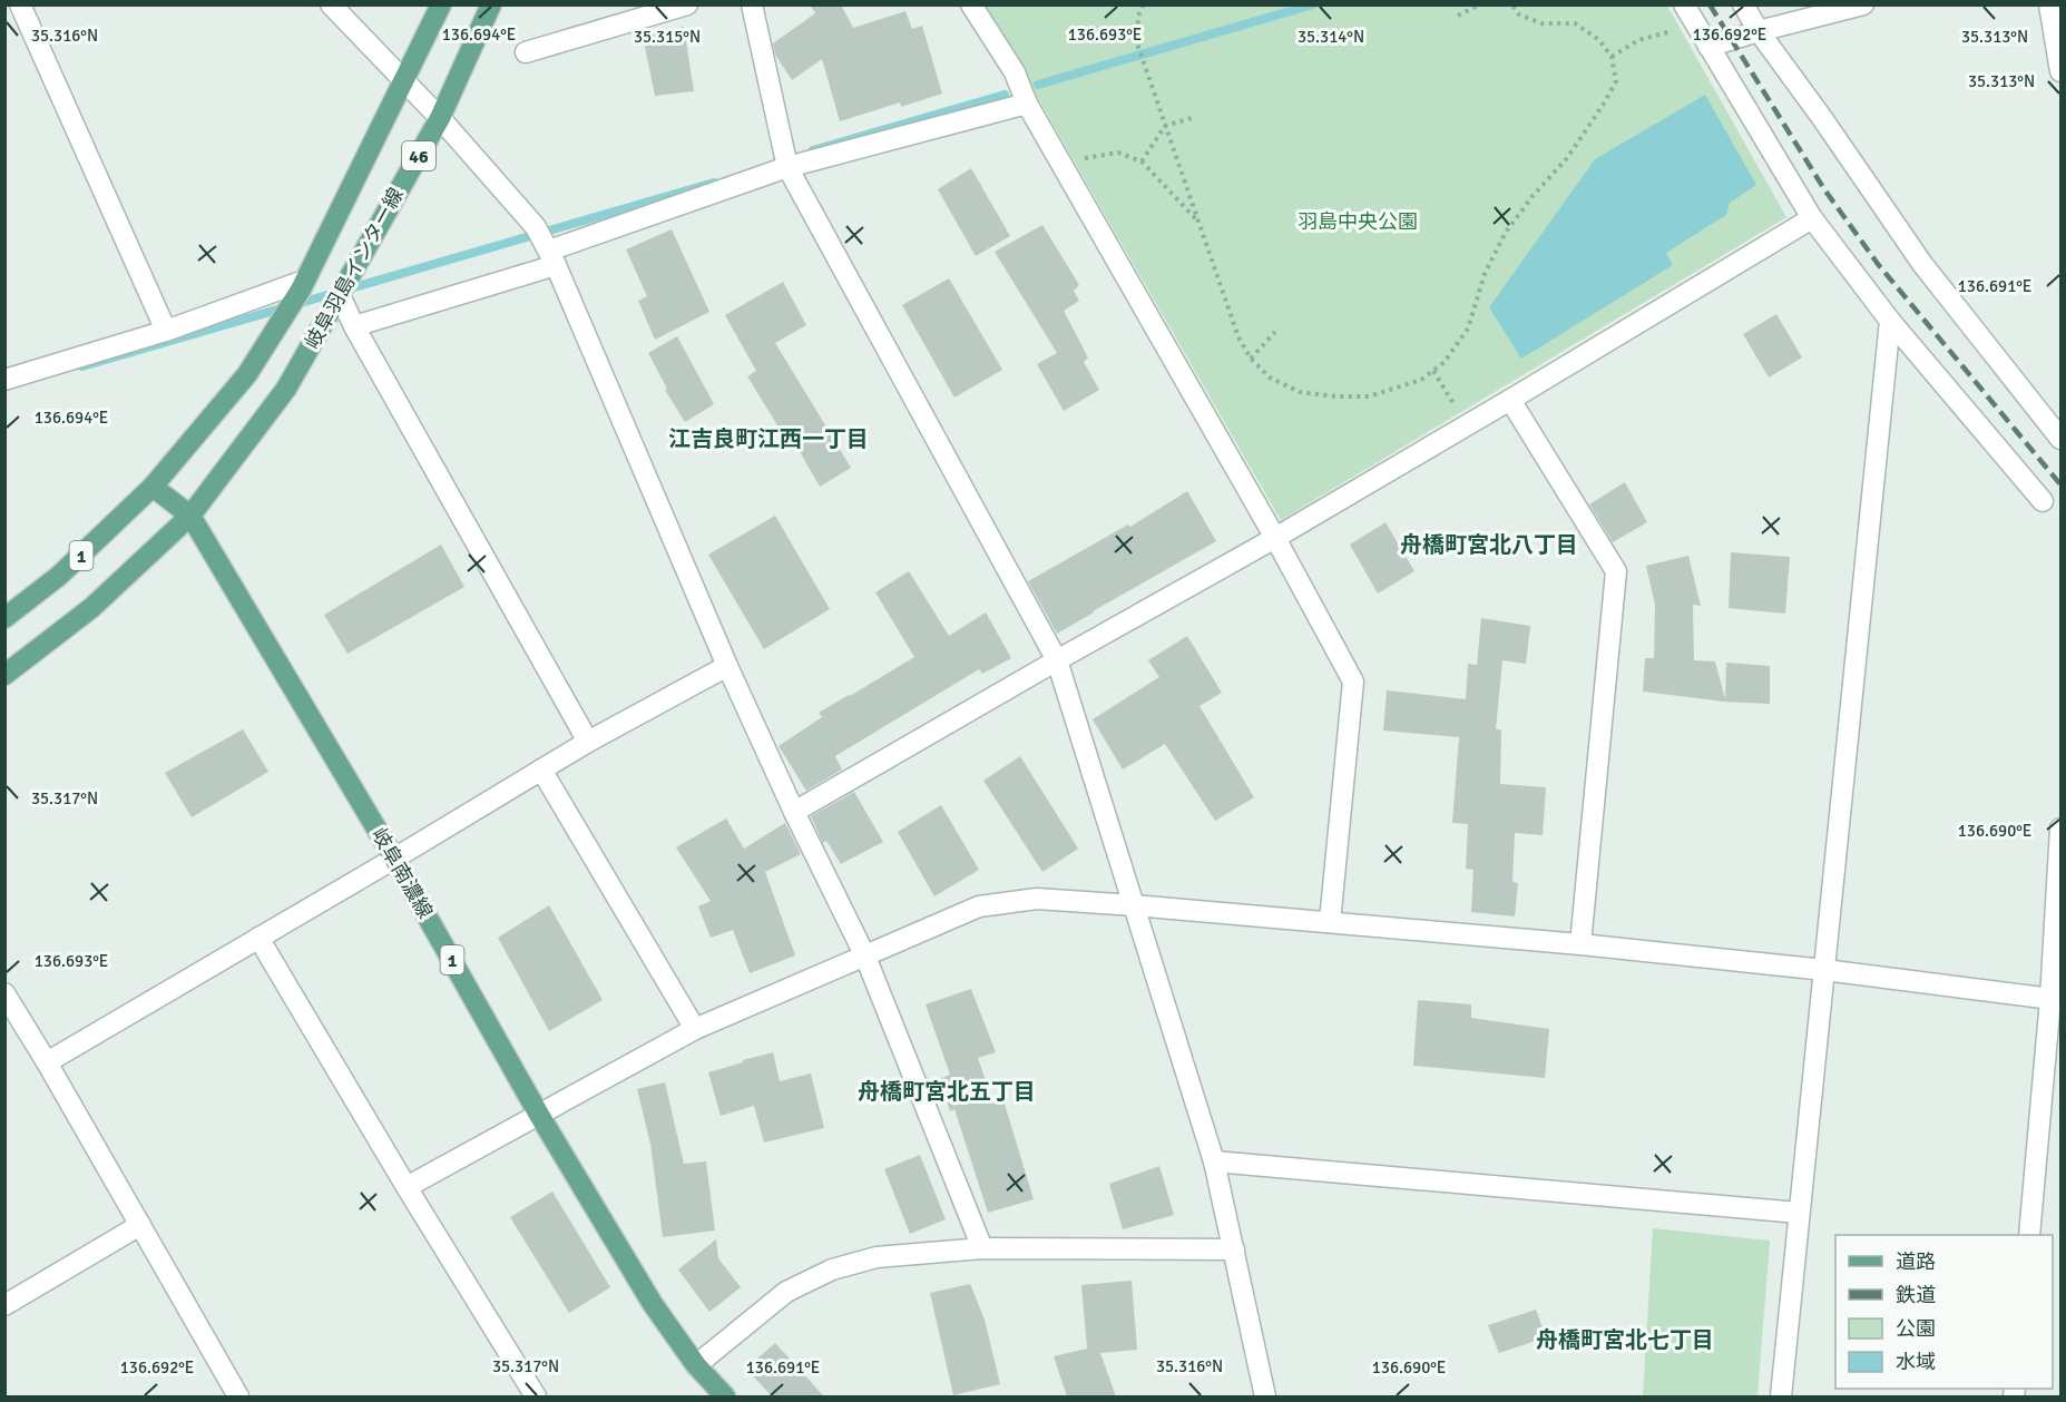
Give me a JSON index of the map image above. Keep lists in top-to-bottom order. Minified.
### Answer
{"streets":{"main road":["46","岐阜羽島インター線","1","岐阜南濃線"]},"crossings":[["岐阜羽島インター線","1"],["岐阜羽島インター線","岐阜南濃線"],["1","岐阜南濃線"]],"districts":["江吉良町江西一丁目","舟橋町宮北八丁目","舟橋町宮北五丁目","舟橋町宮北七丁目"],"parks":["羽島中央公園"],"legend":["道路","鉄道","公園","水域"],"coordinates":["136.694°E","136.693°E","136.692°E","35.316°N","35.315°N","35.314°N","35.313°N","136.691°E","35.317°N","136.690°E"]}
